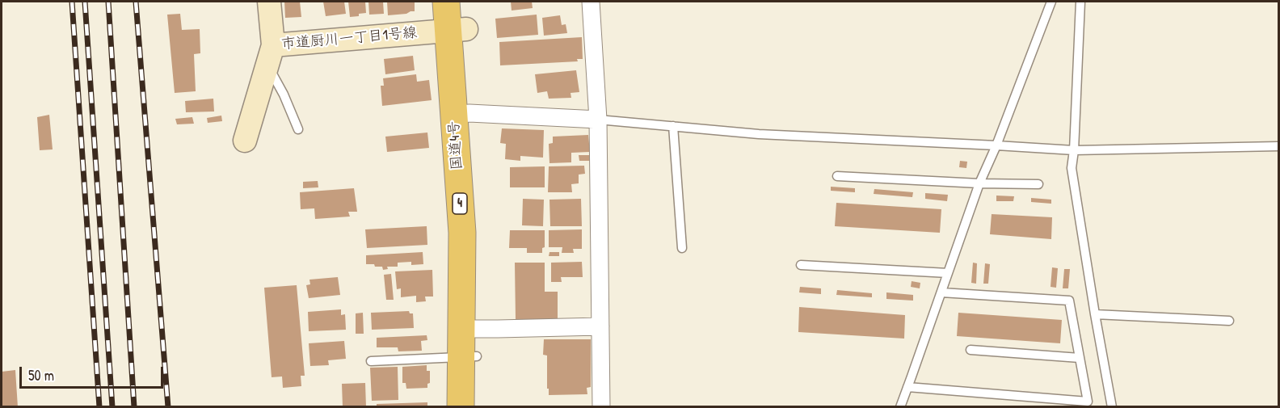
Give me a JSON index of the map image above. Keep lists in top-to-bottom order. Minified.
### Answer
{"streets":{"highway":["国道4号","4"],"street":["市道厨川一丁目1号線"]},"crossings":[["市道厨川一丁目1号線","国道4号"]],"scale_bar":"50 m"}
